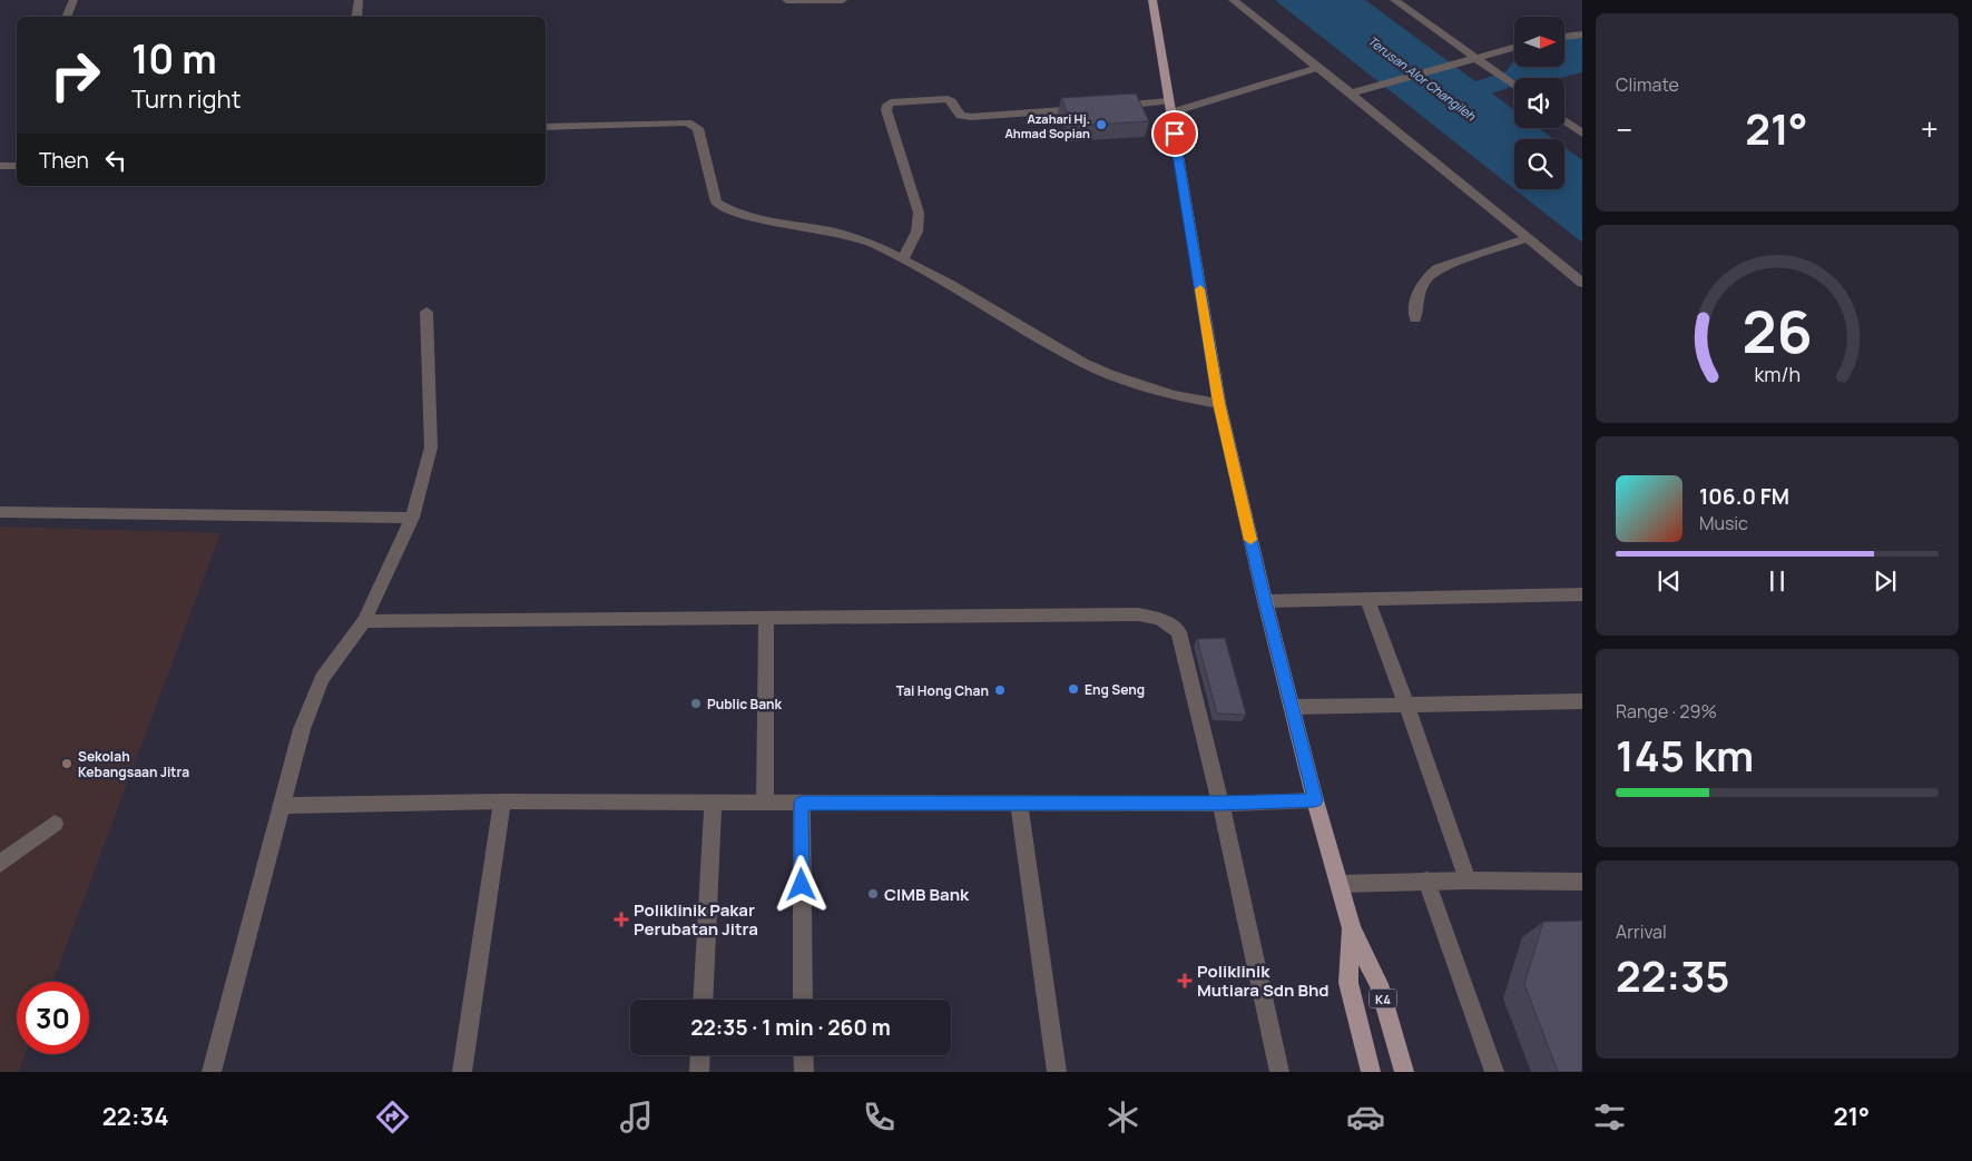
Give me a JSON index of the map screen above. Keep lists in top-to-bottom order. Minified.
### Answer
{"streets":{"main road":["K4"]},"water":["Terusan Alor Changileh"],"places":{"other":["Azahari Hj. Ahmad Sopian","Eng Seng","Tai Hong Chan","Public Bank","Sekolah Kebangsaan Jitra","CIMB Bank"],"health":["Poliklinik Pakar Perubatan Jitra","Poliklinik Mutiara Sdn Bhd"]},"north":"right","page":{"tile":["Climate",["Range · 29%","145 km"],["Arrival","22:35"]],"turn":["10 m","Turn right"],"heat":["−","21°","+"],"then":"Then","song":["106.0 FM","Music"],"limit":"30","trip":"22:35 · 1 min · 260 m","tabs":["22:34","21°"],"gauge":["26","km/h"]}}
